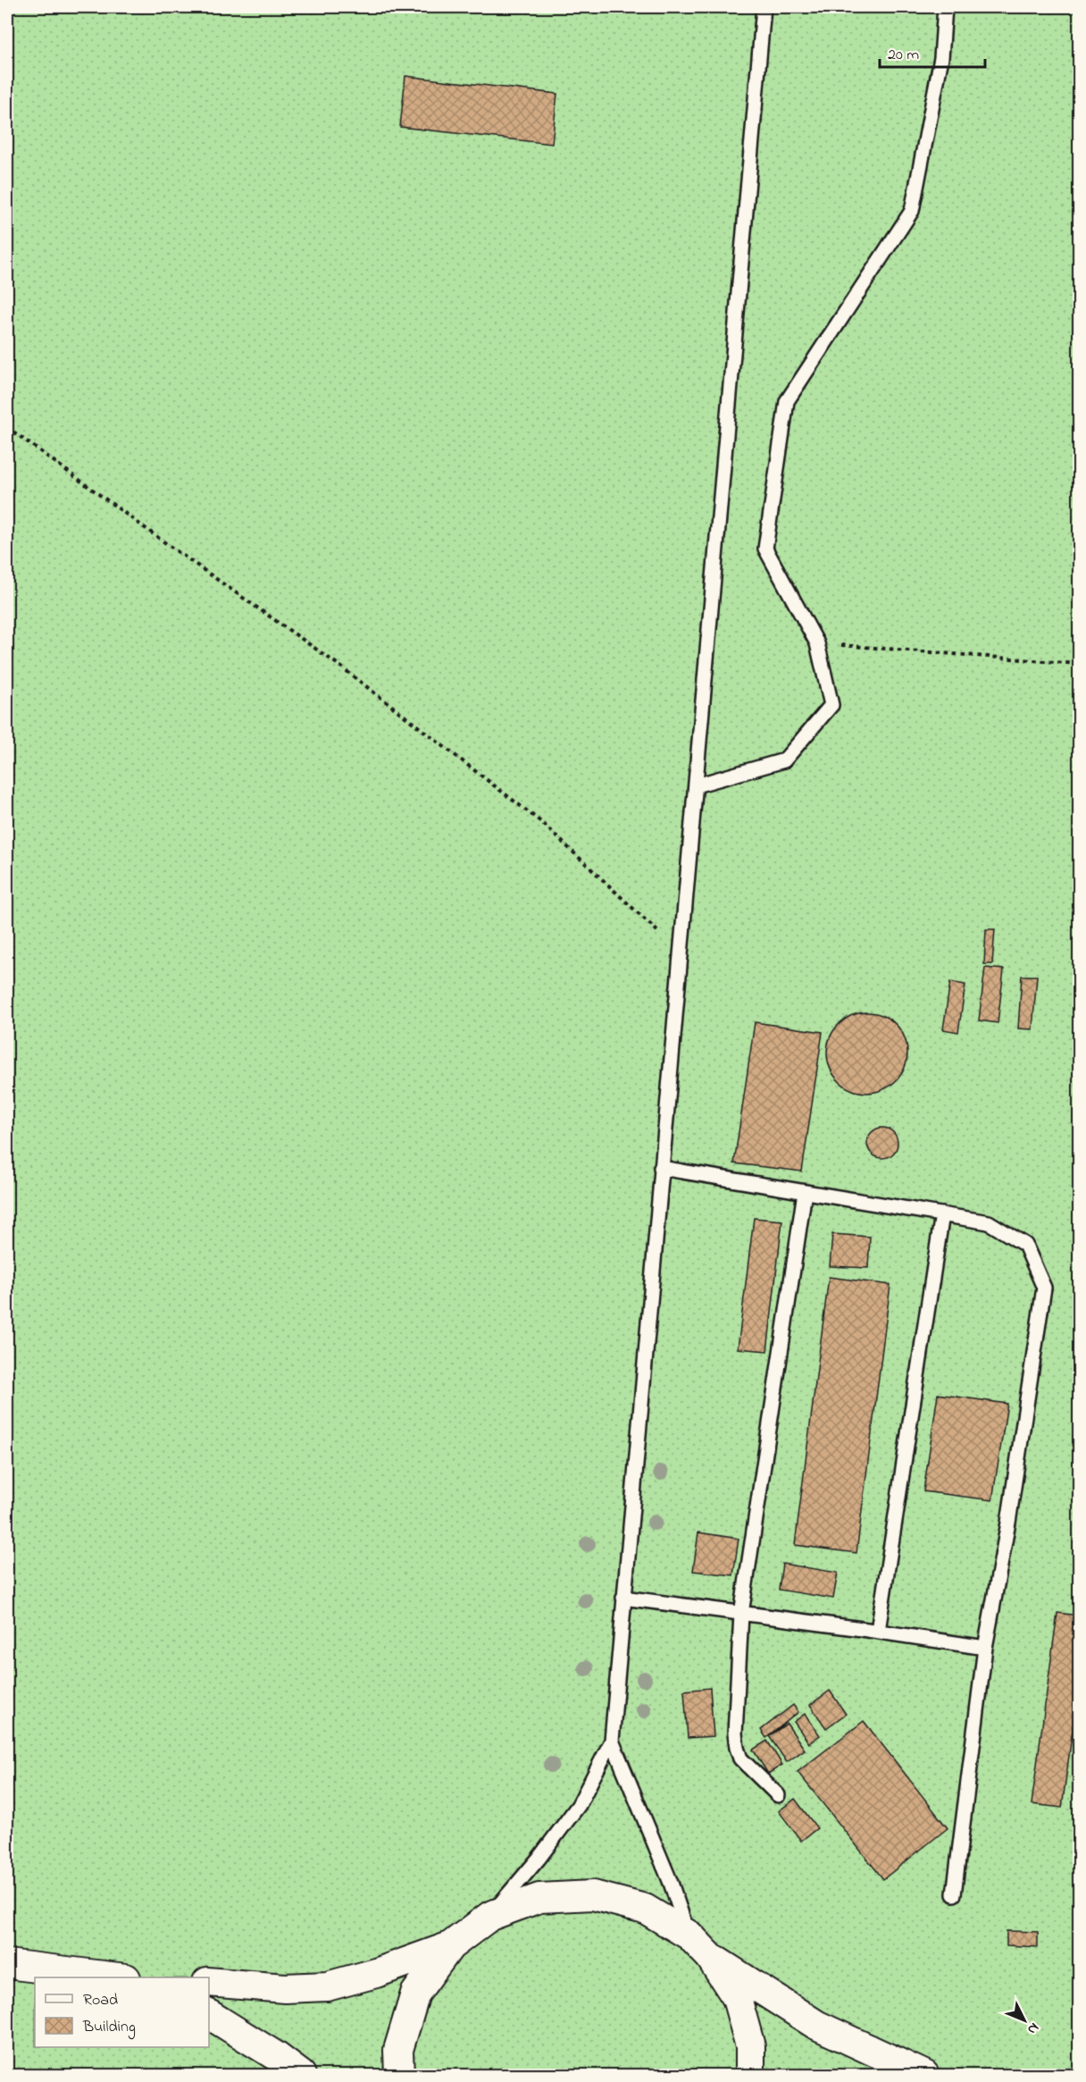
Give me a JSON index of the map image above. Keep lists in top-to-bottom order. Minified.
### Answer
{"legend":["Road","Building"],"scale_bar":"20 m","north":"bottom right"}
